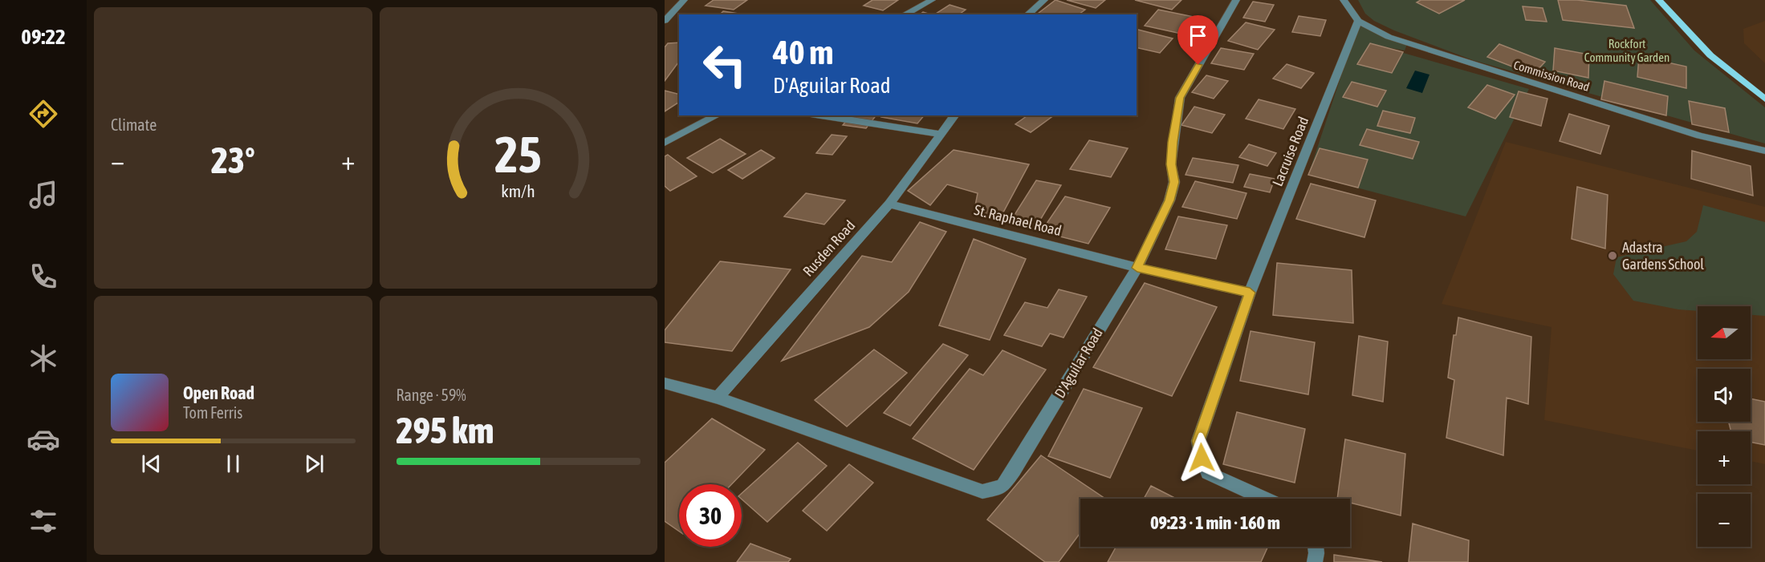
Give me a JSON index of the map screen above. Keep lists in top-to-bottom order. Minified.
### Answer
{"streets":{"street":["Commission Road","Lacruise Road","St. Raphael Road","Rusden Road","D'Aguilar Road"]},"crossings":[["Commission Road","Lacruise Road"],["St. Raphael Road","Rusden Road"],["St. Raphael Road","D'Aguilar Road"],["Rusden Road","D'Aguilar Road"]],"parks":["Rockfort Community Garden"],"places":["Adastra Gardens School"],"north":"left","page":{"tabs":"09:22","tile":["Climate",["Range · 59%","295 km"]],"turn":["40 m","D'Aguilar Road"],"heat":["−","23°","+"],"map_buttons":["+","−"],"song":["Open Road","Tom Ferris"],"limit":"30","trip":"09:23 · 1 min · 160 m","gauge":["25","km/h"]}}
